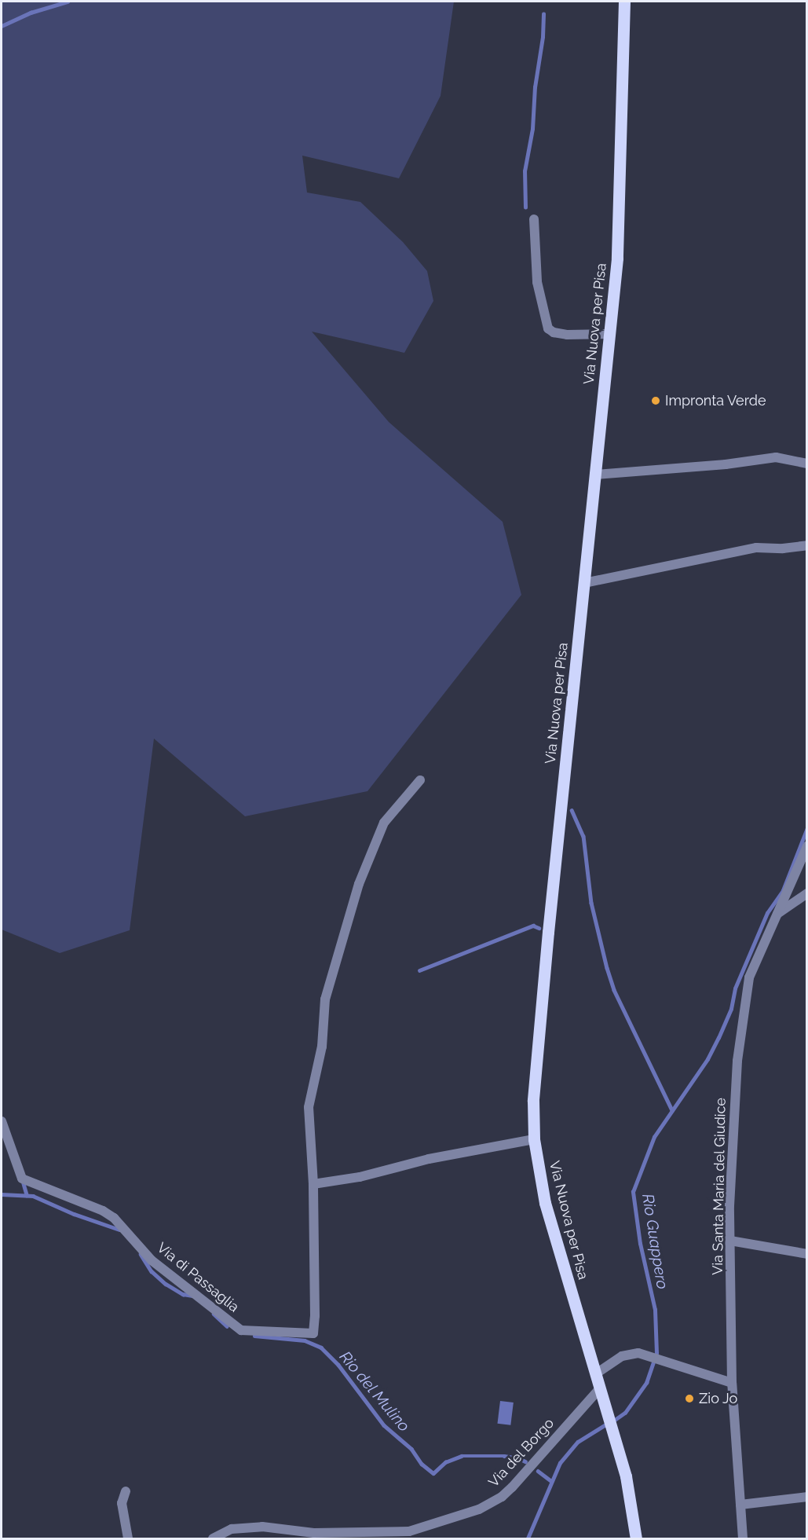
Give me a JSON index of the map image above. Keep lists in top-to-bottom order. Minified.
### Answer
{"streets":{"main road":["Via Nuova per Pisa"],"street":["Via Santa Maria del Giudice","Via di Passaglia","Via del Borgo"]},"crossings":[["Via Nuova per Pisa","Via del Borgo"]],"water":["Rio Guappero","Rio del Mulino"],"places":["Impronta Verde","Zio Jo"]}
